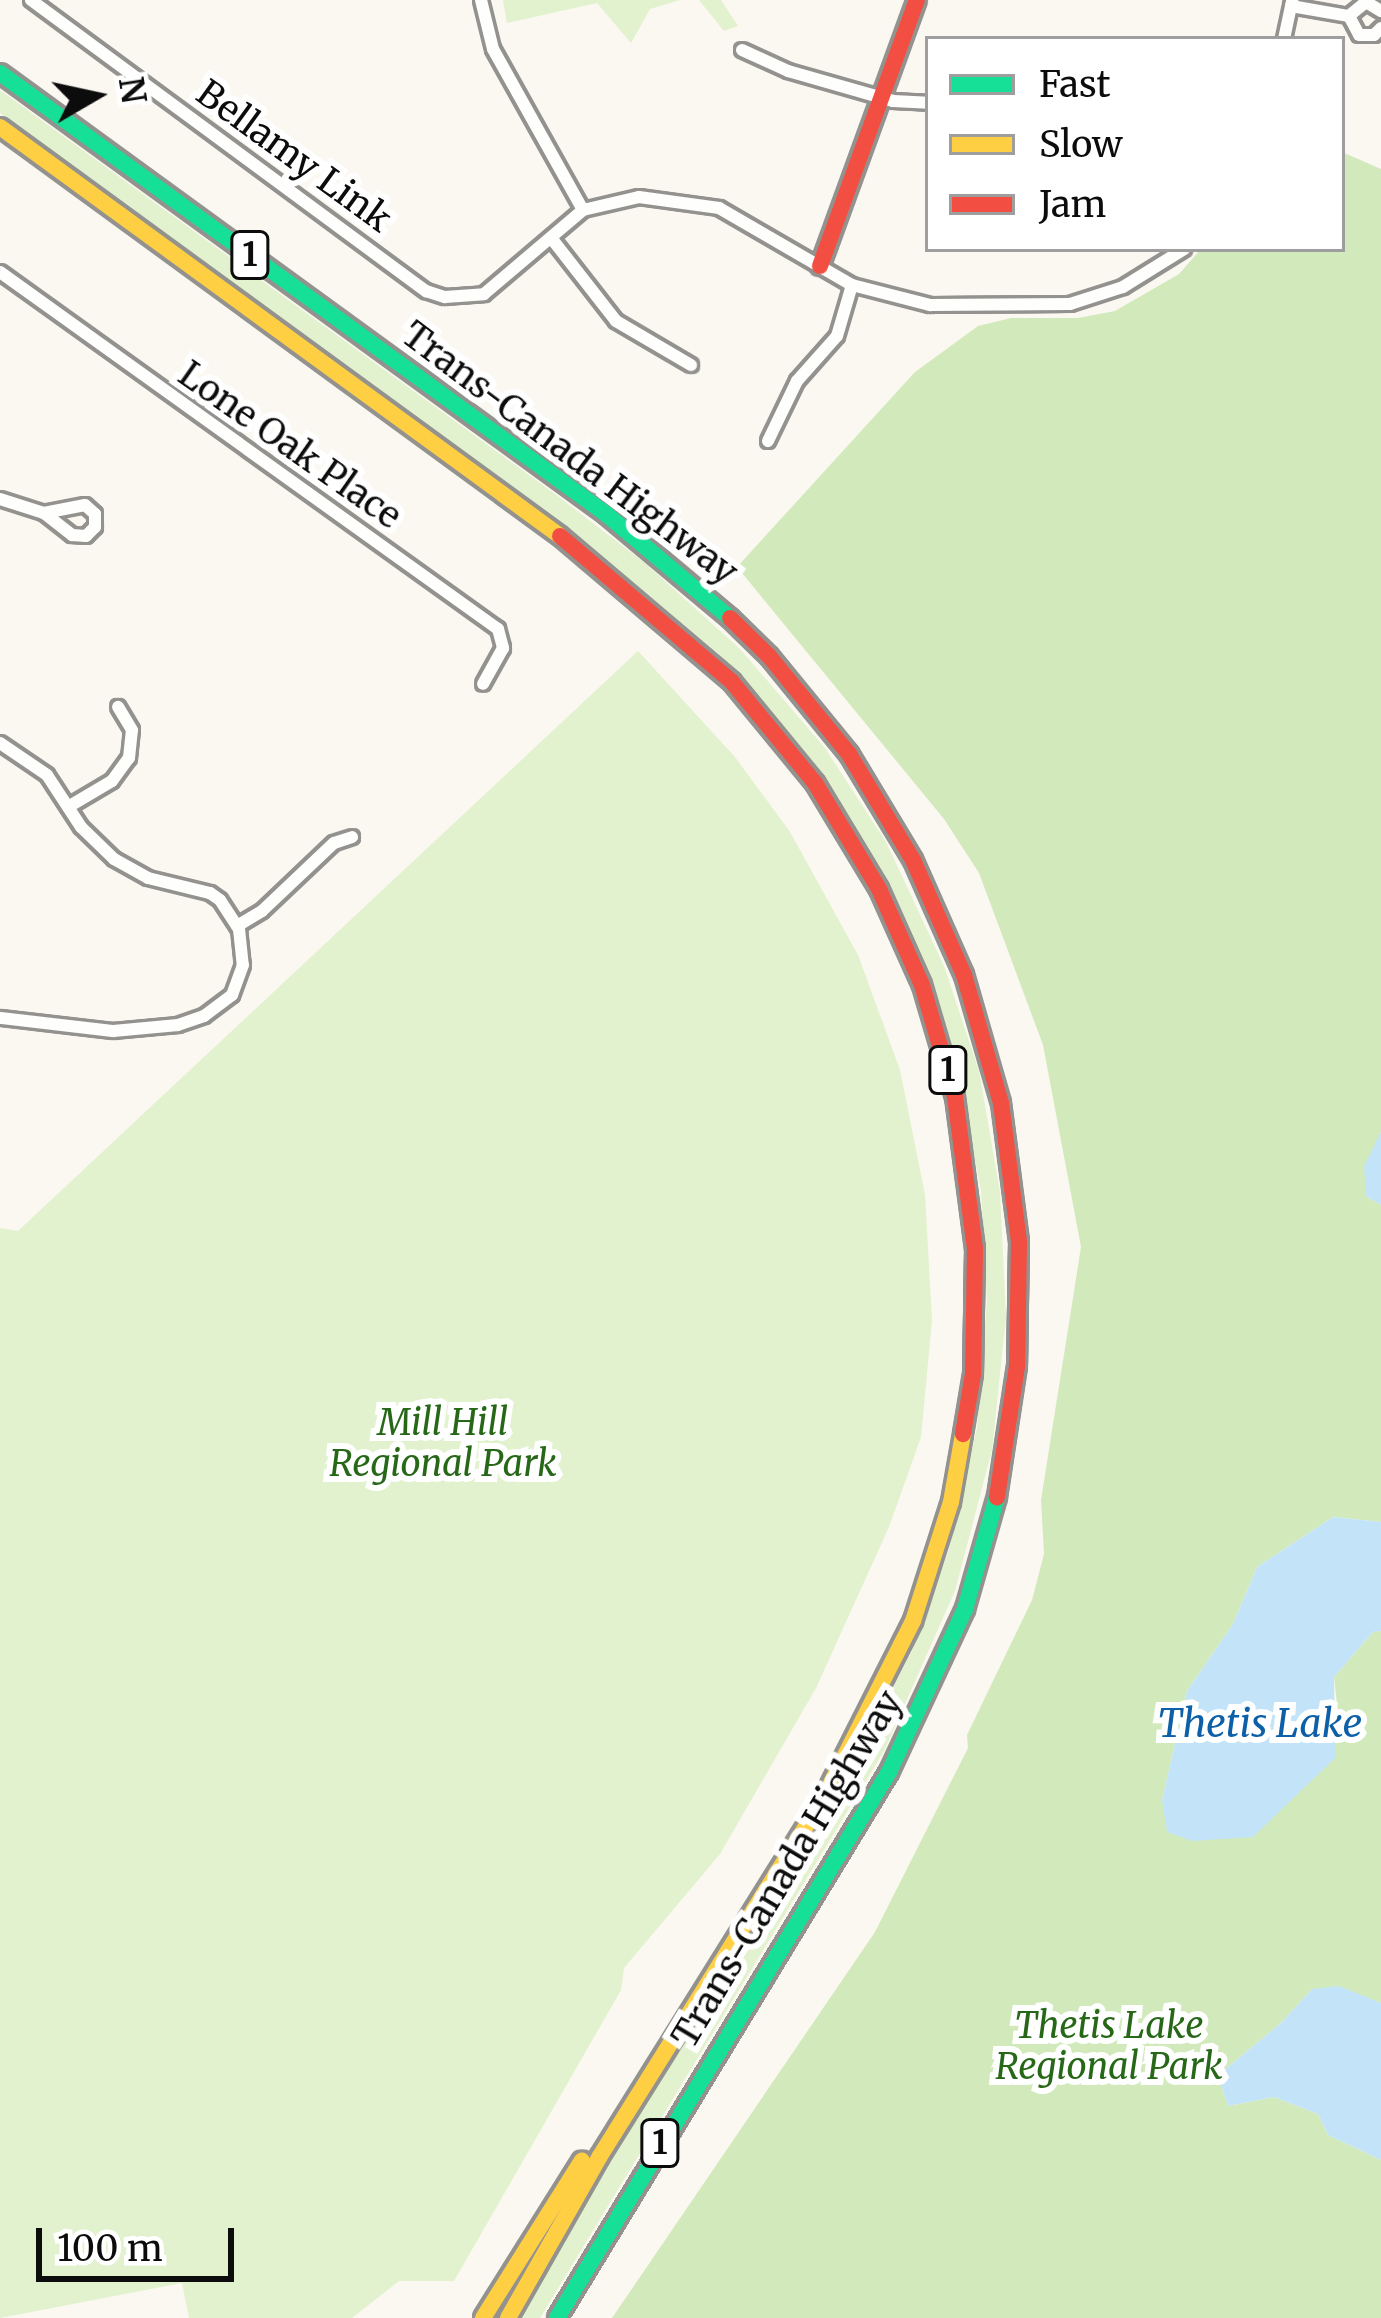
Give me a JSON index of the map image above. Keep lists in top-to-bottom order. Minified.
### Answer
{"streets":{"main road":["1","Trans-Canada Highway"],"street":["Bellamy Link","Lone Oak Place"]},"water":["Thetis Lake"],"parks":["Mill Hill Regional Park","Thetis Lake Regional Park"],"legend":["Fast","Slow","Jam"],"scale_bar":"100 m","north":"right"}
